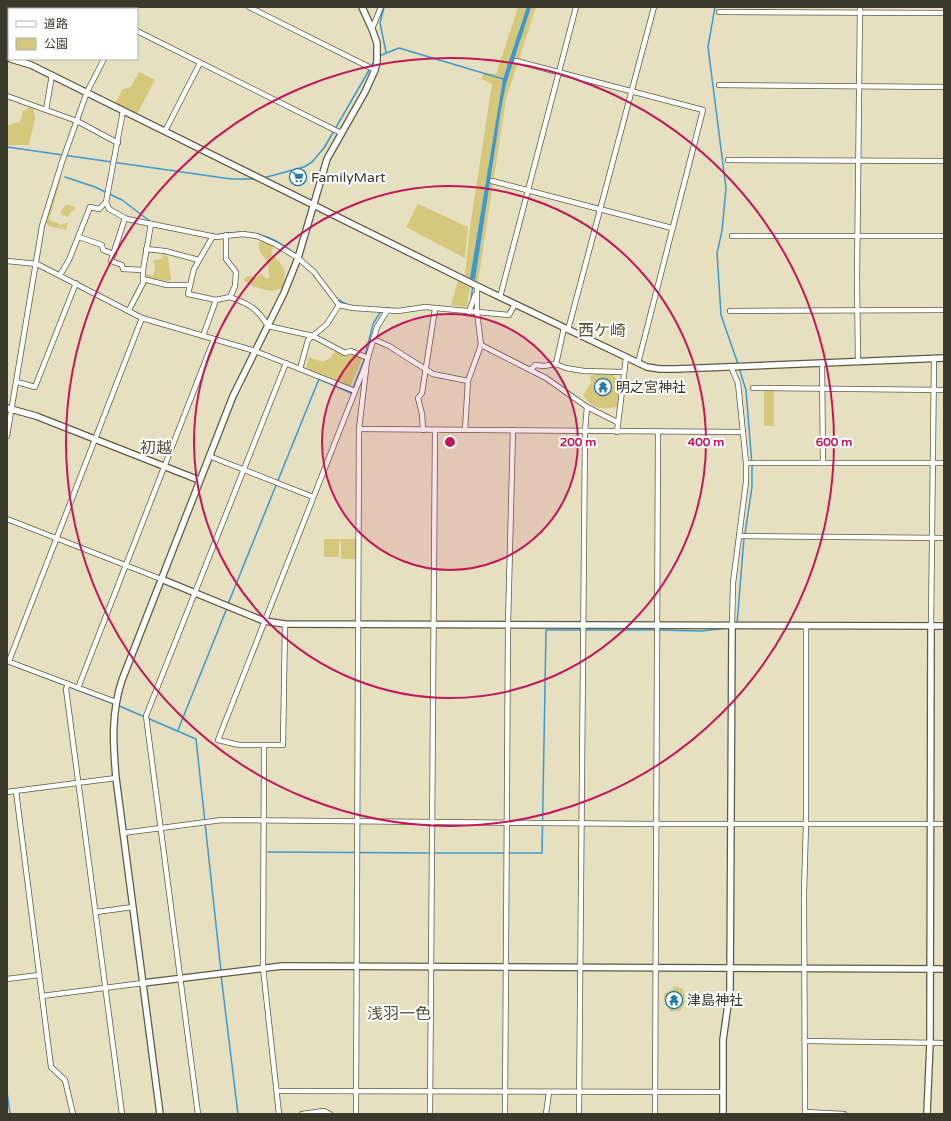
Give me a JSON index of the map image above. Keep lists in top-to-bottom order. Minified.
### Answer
{"districts":["西ケ崎","初越","浅羽一色"],"places":{"supermarket":["FamilyMart"],"temple":["明之宮神社","津島神社"]},"legend":["道路","公園"],"rings":["200 m","400 m","600 m"]}
